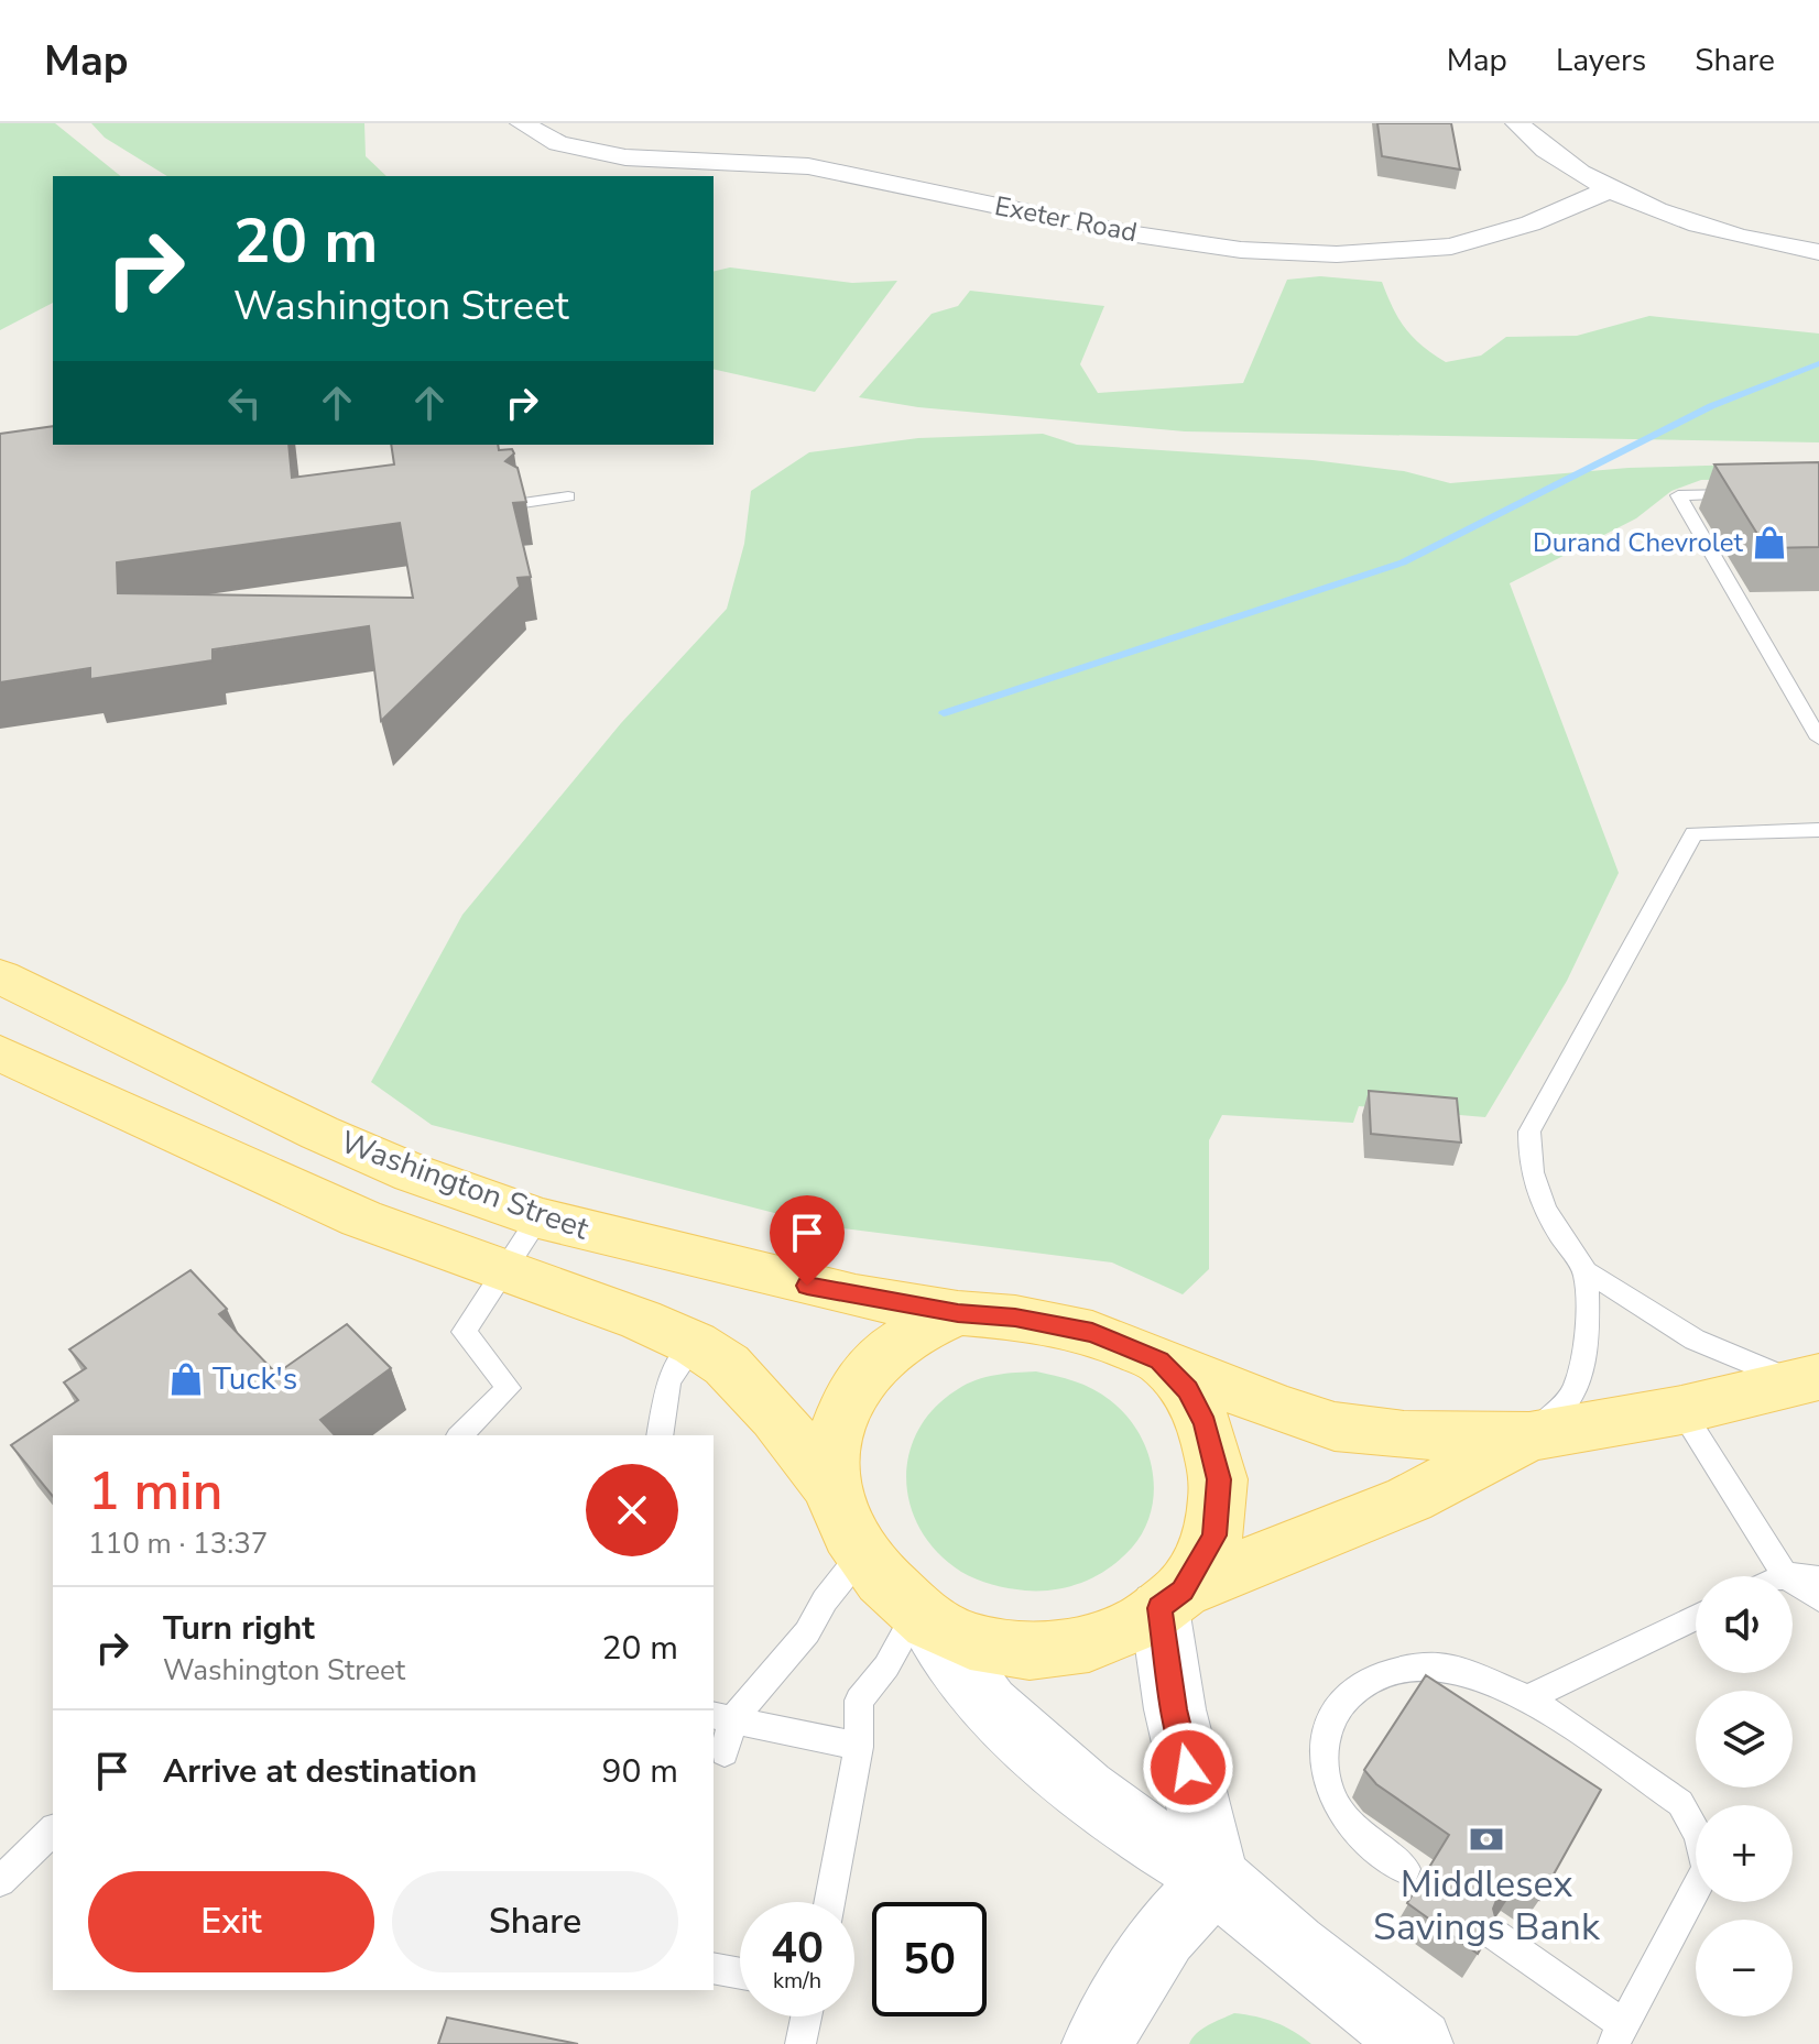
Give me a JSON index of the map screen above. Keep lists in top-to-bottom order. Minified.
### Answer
{"streets":{"main road":["Washington Street"],"street":["Exeter Road"]},"places":{"shop":["Durand Chevrolet","Tuck's"],"bank":["Middlesex Savings Bank"]},"page":{"header":"Map","nav":["Map","Layers","Share"],"turn":["20 m","Washington Street"],"heading":["1 min","110 m · 13:37"],"map_buttons":["+","−"],"list":[{"name":"Turn right","note":"Washington Street","value":"20 m"},{"name":"Arrive at destination","value":"90 m"}],"buttons":["Exit","Share"],"speed":"40 km/h","limit":"50"}}
